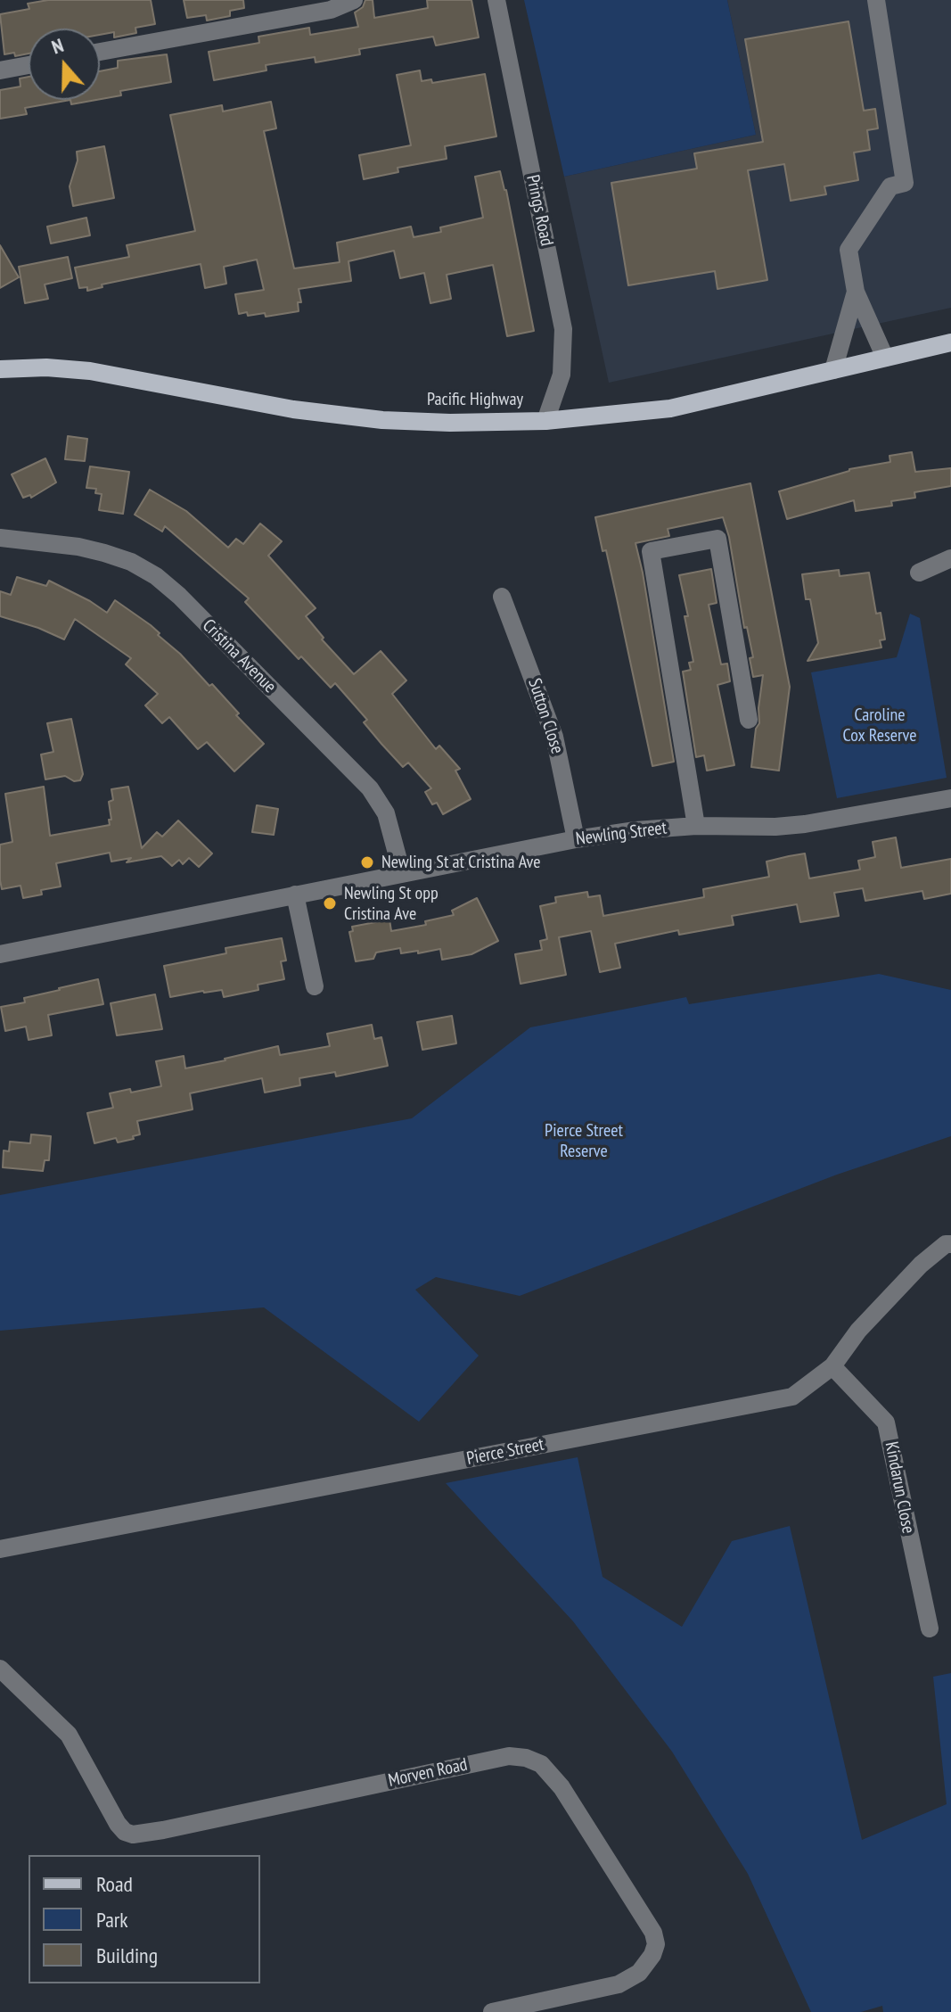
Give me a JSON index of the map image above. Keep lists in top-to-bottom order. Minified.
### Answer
{"streets":{"main road":["Pacific Highway"],"street":["Prings Road","Cristina Avenue","Sutton Close","Newling Street","Pierce Street","Kindarun Close","Morven Road"]},"crossings":[["Prings Road","Pacific Highway"],["Cristina Avenue","Newling Street"],["Sutton Close","Newling Street"],["Pierce Street","Kindarun Close"]],"parks":["Caroline Cox Reserve","Pierce Street Reserve"],"places":["Newling St at Cristina Ave","Newling St opp Cristina Ave"],"legend":["Road","Park","Building"],"north":"top"}
